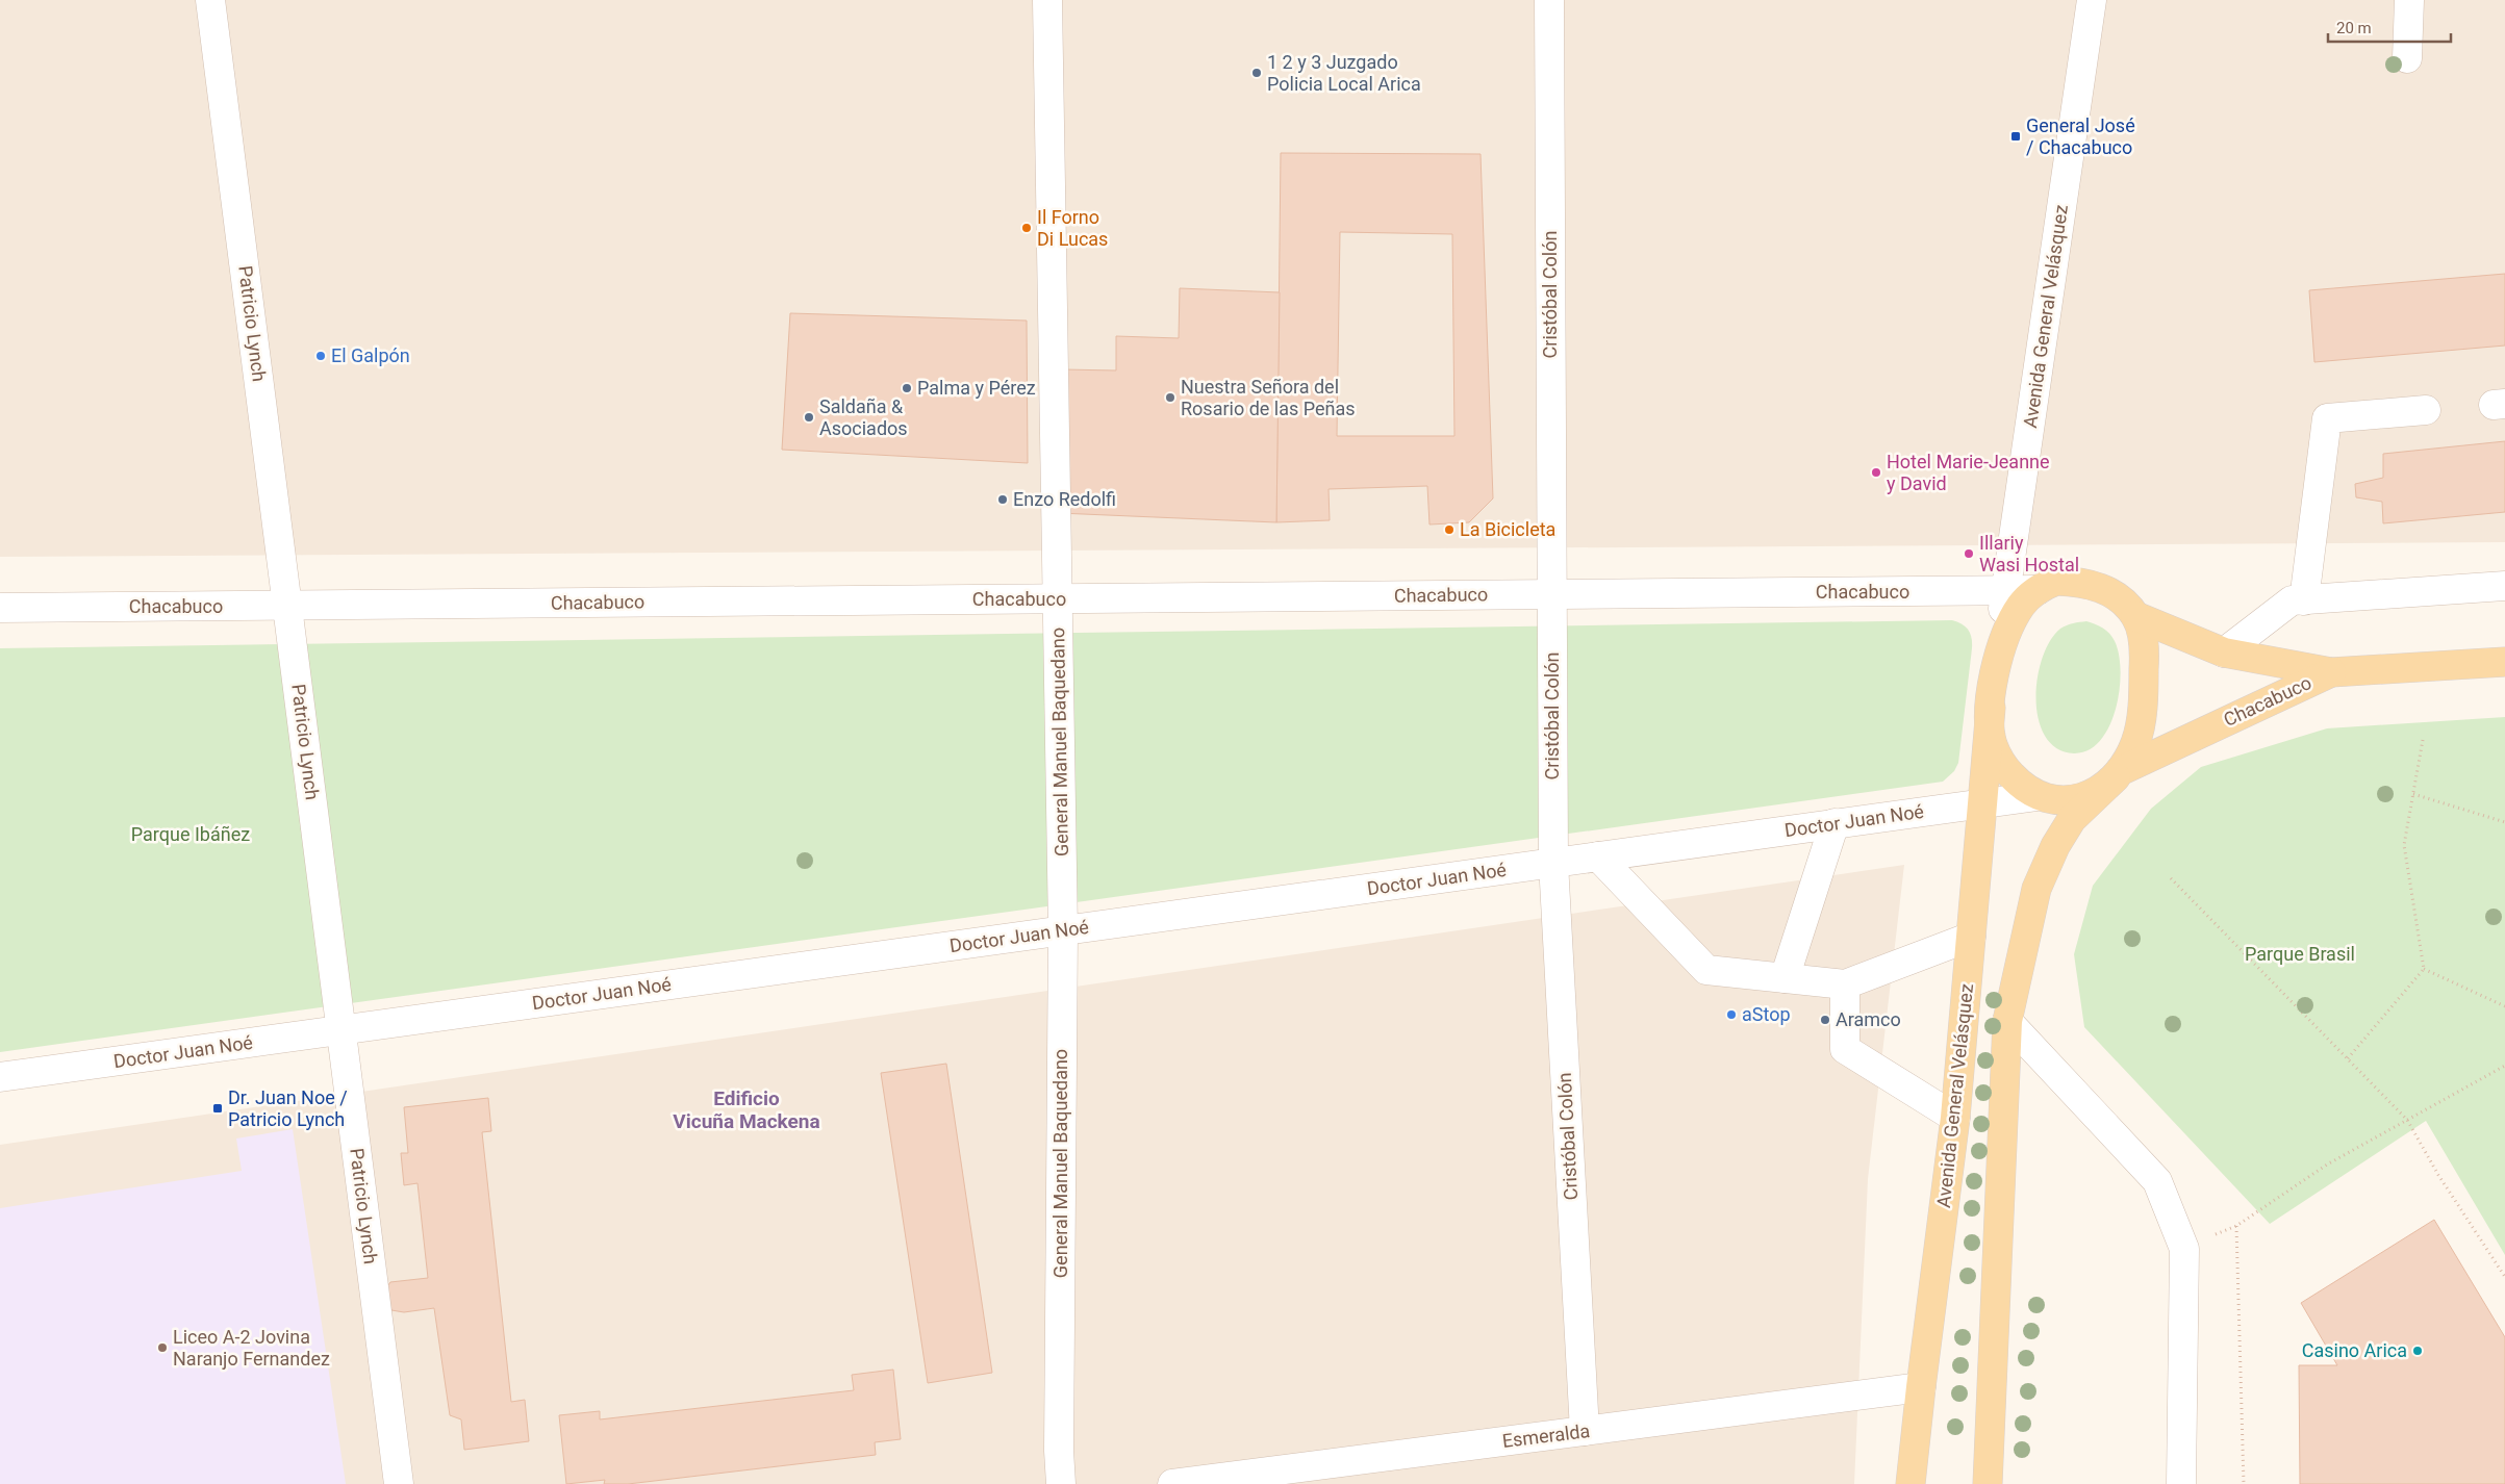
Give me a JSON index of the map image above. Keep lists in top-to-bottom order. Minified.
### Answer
{"streets":{"main road":["Avenida General Velásquez","Chacabuco"],"street":["Cristóbal Colón","Patricio Lynch","General Manuel Baquedano","Doctor Juan Noé","Esmeralda"]},"crossings":[["Cristóbal Colón","Chacabuco"],["Cristóbal Colón","Doctor Juan Noé"],["Cristóbal Colón","Esmeralda"],["Avenida General Velásquez","Chacabuco"],["Avenida General Velásquez","Doctor Juan Noé"],["Avenida General Velásquez","Esmeralda"],["Patricio Lynch","Chacabuco"],["Patricio Lynch","Doctor Juan Noé"],["Chacabuco","General Manuel Baquedano"],["General Manuel Baquedano","Doctor Juan Noé"]],"districts":["Edificio Vicuña Mackena"],"parks":["Parque Ibáñez","Parque Brasil"],"places":{"other":["1 2 y 3 Juzgado Policia Local Arica","Il Forno Di Lucas","El Galpón","Palma y Pérez","Nuestra Señora del Rosario de las Peñas","Saldaña & Asociados","Hotel Marie-Jeanne y David","Enzo Redolfi","La Bicicleta","Illariy Wasi Hostal","aStop","Aramco","Liceo A-2 Jovina Naranjo Fernandez","Casino Arica"],"transit":["General José / Chacabuco","Dr. Juan Noe / Patricio Lynch"]},"scale_bar":"20 m"}
